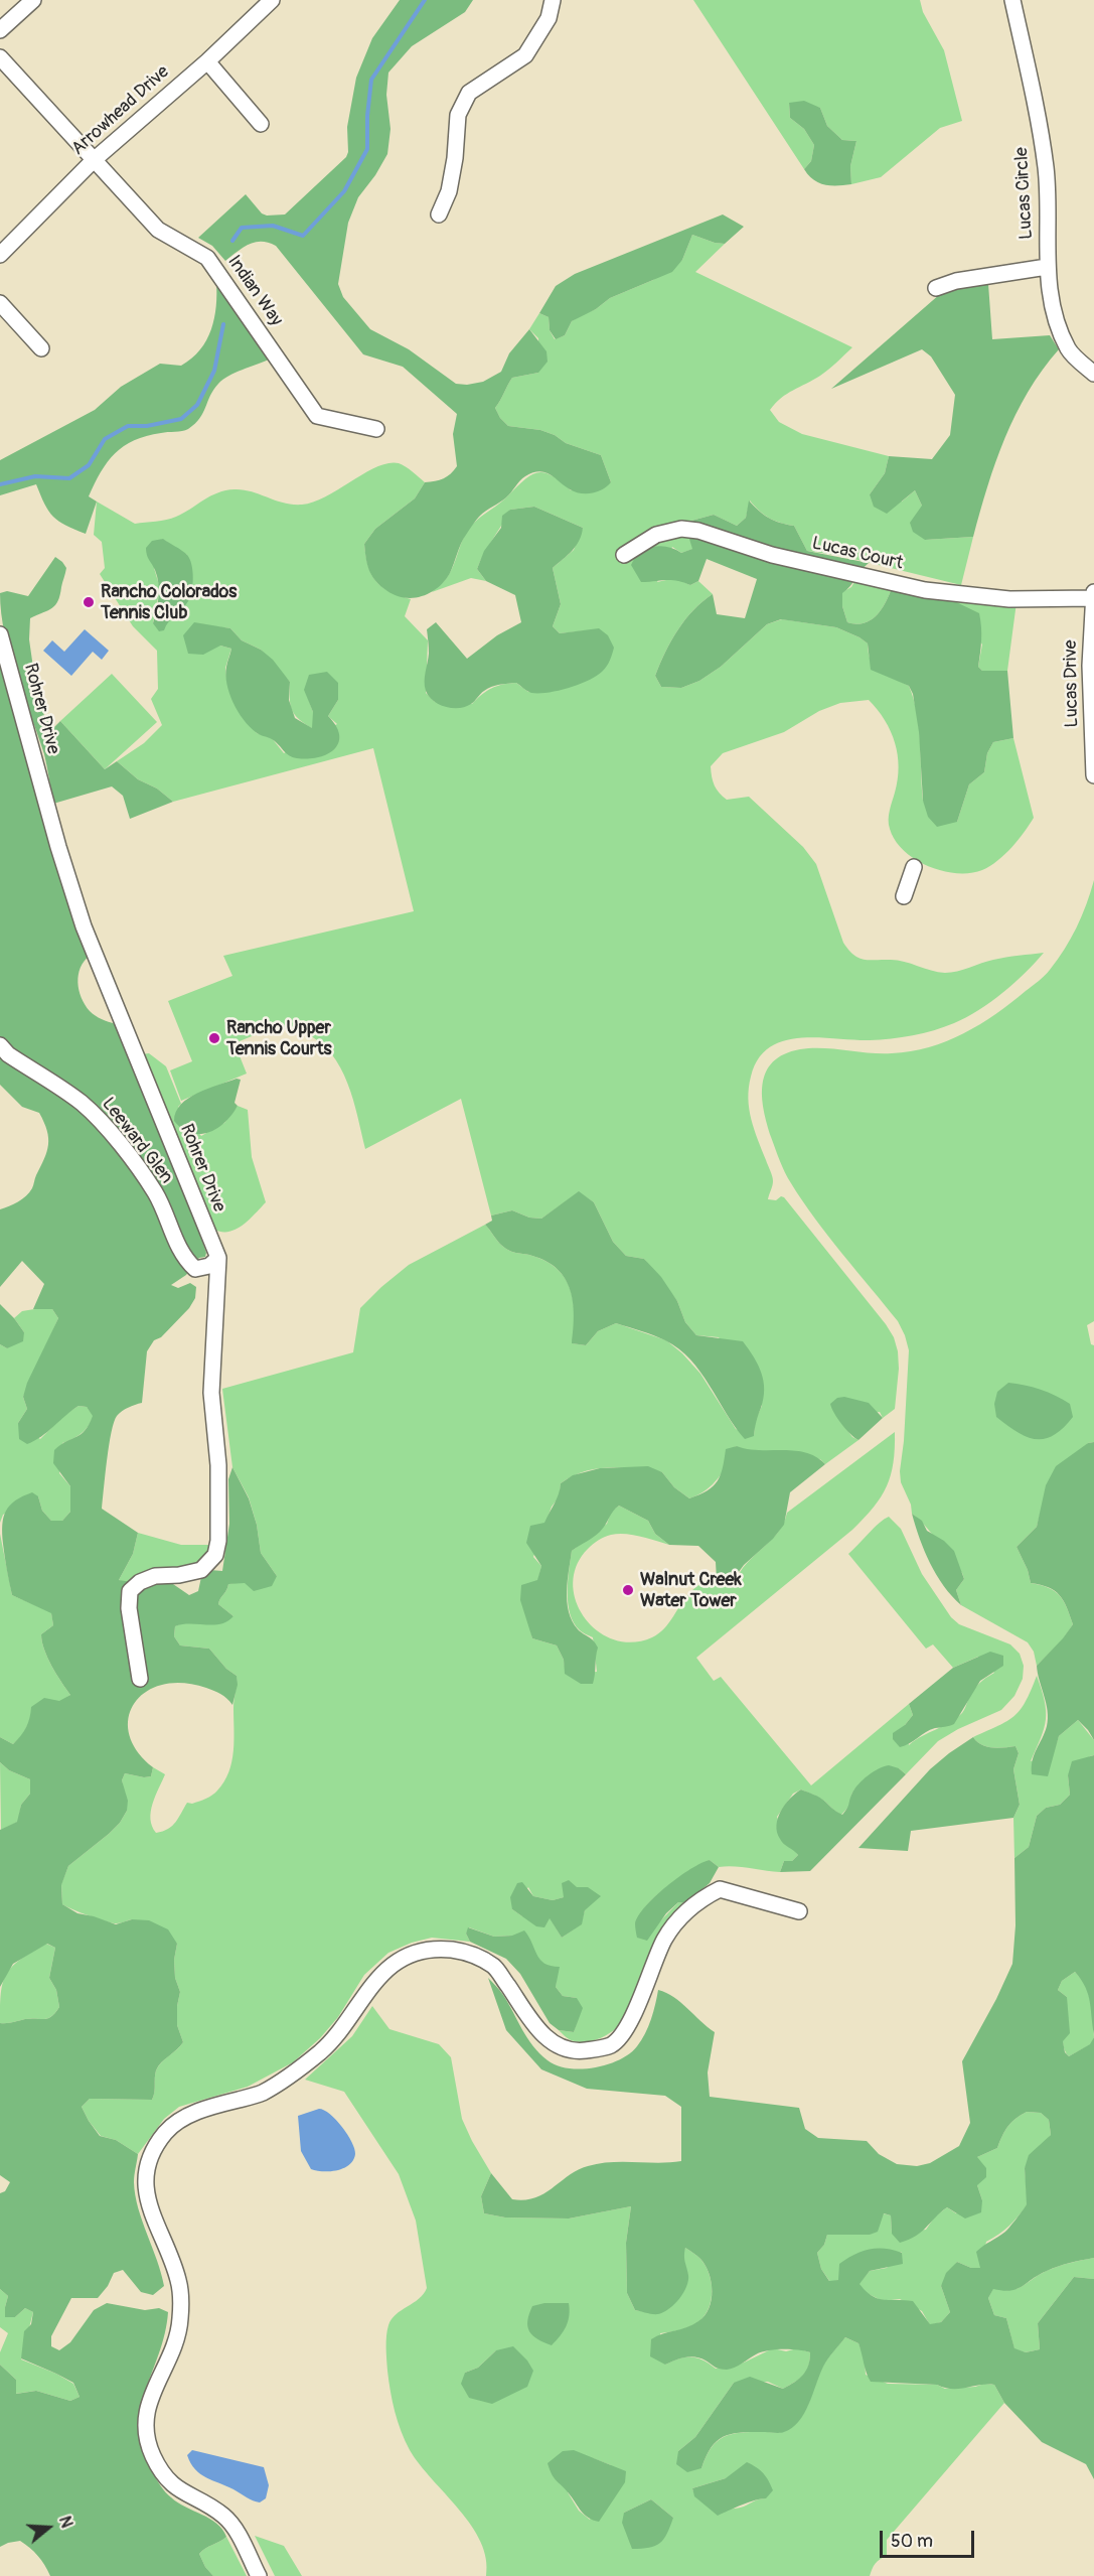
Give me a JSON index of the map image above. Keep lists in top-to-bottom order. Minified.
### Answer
{"streets":{"street":["Arrowhead Drive","Lucas Circle","Indian Way","Lucas Court","Lucas Drive","Rohrer Drive","Leeward Glen"]},"crossings":[["Arrowhead Drive","Indian Way"],["Lucas Court","Lucas Drive"],["Rohrer Drive","Leeward Glen"]],"places":["Rancho Colorados Tennis Club","Rancho Upper Tennis Courts","Walnut Creek Water Tower"],"scale_bar":"50 m","north":"right"}
